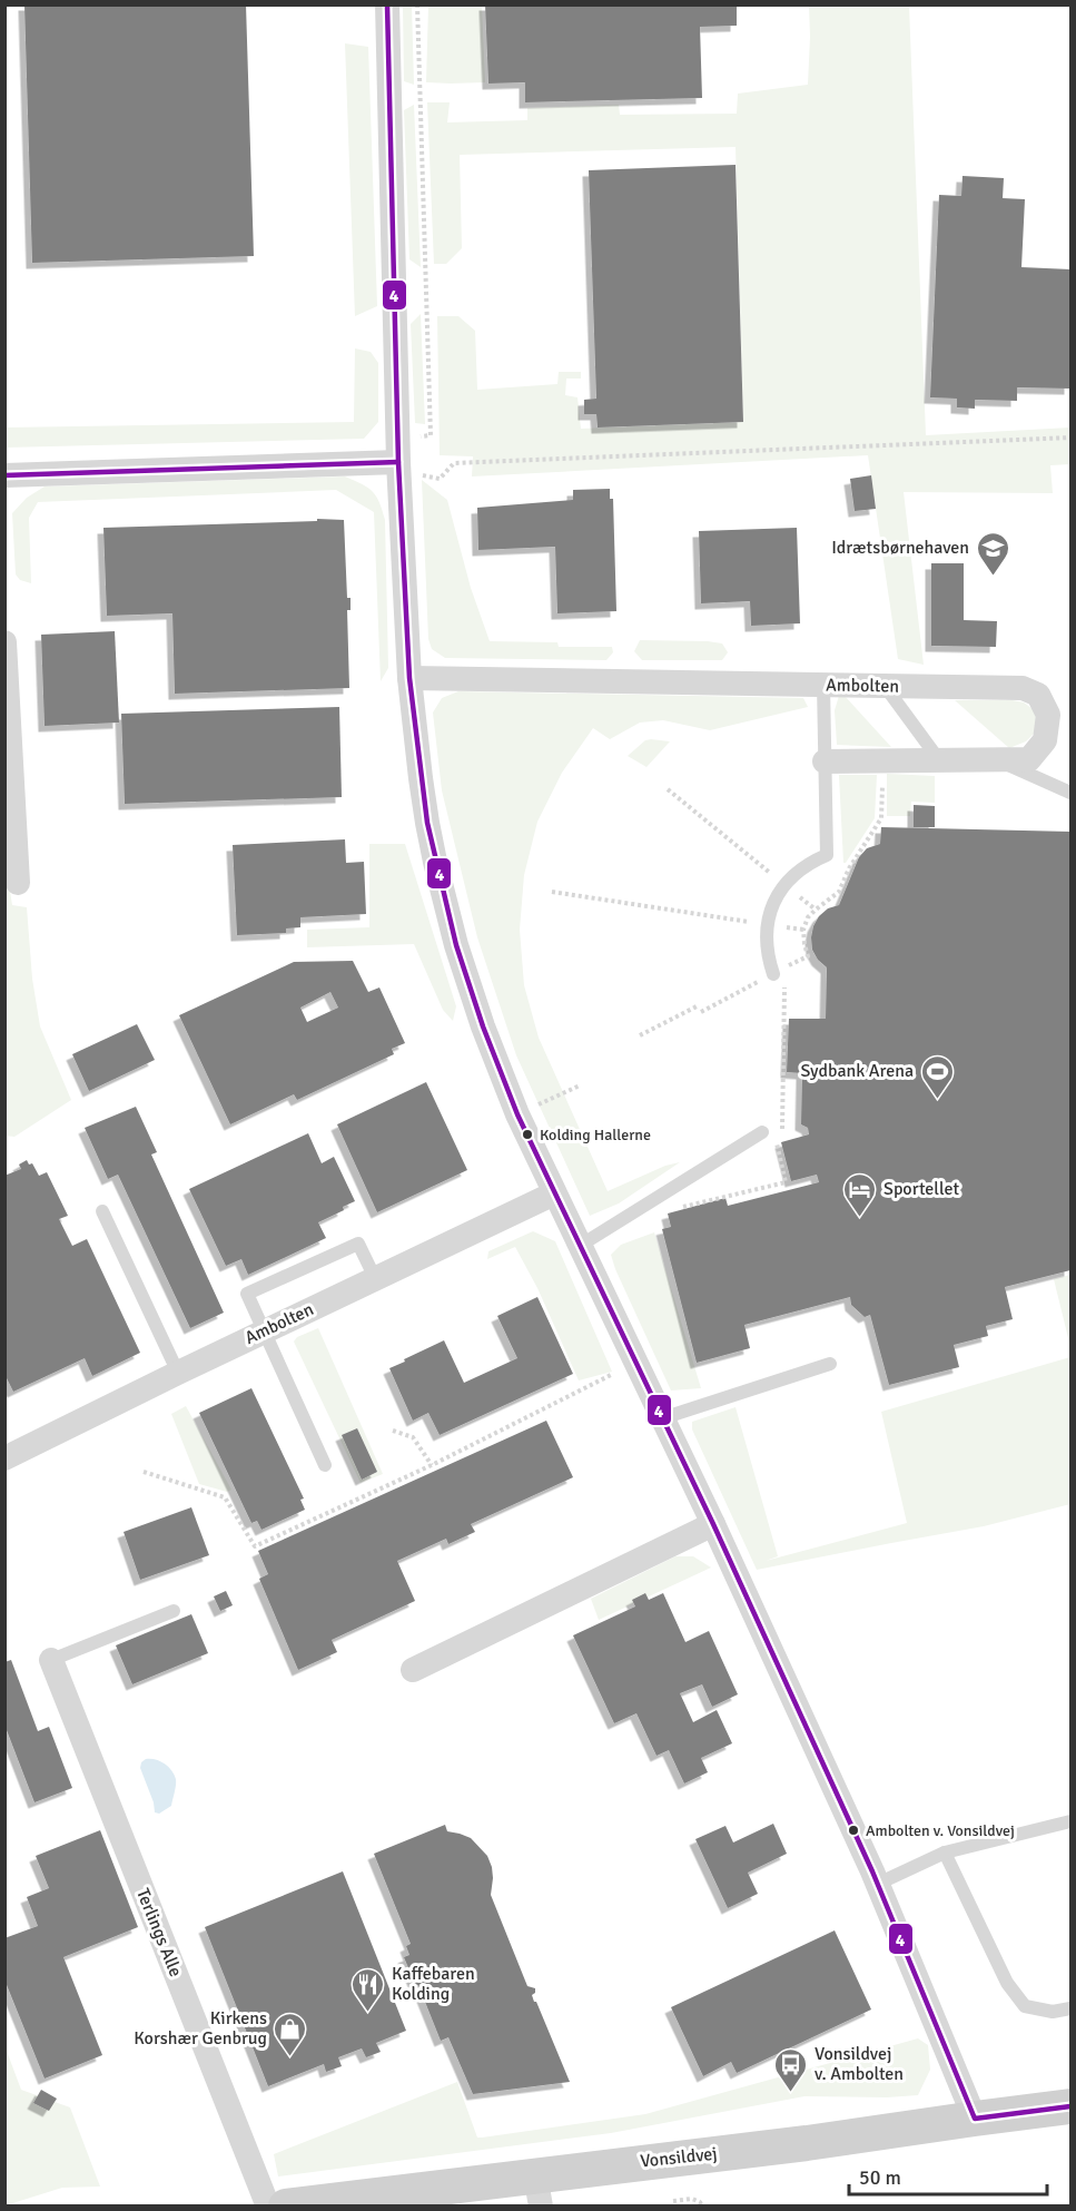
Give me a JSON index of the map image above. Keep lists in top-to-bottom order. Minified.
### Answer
{"streets":{"main road":["Vonsildvej"],"street":["Ambolten","Terlings Alle"]},"places":{"school or university":["Idrætsbørnehaven"],"sports":["Sydbank Arena"],"other":["Kolding Hallerne","Ambolten v. Vonsildvej"],"hotel":["Sportellet"],"restaurant":["Kaffebaren Kolding"],"shop":["Kirkens Korshær Genbrug"],"bus stop":["Vonsildvej v. Ambolten"]},"lines":["transit line 4"],"scale_bar":"50 m"}
